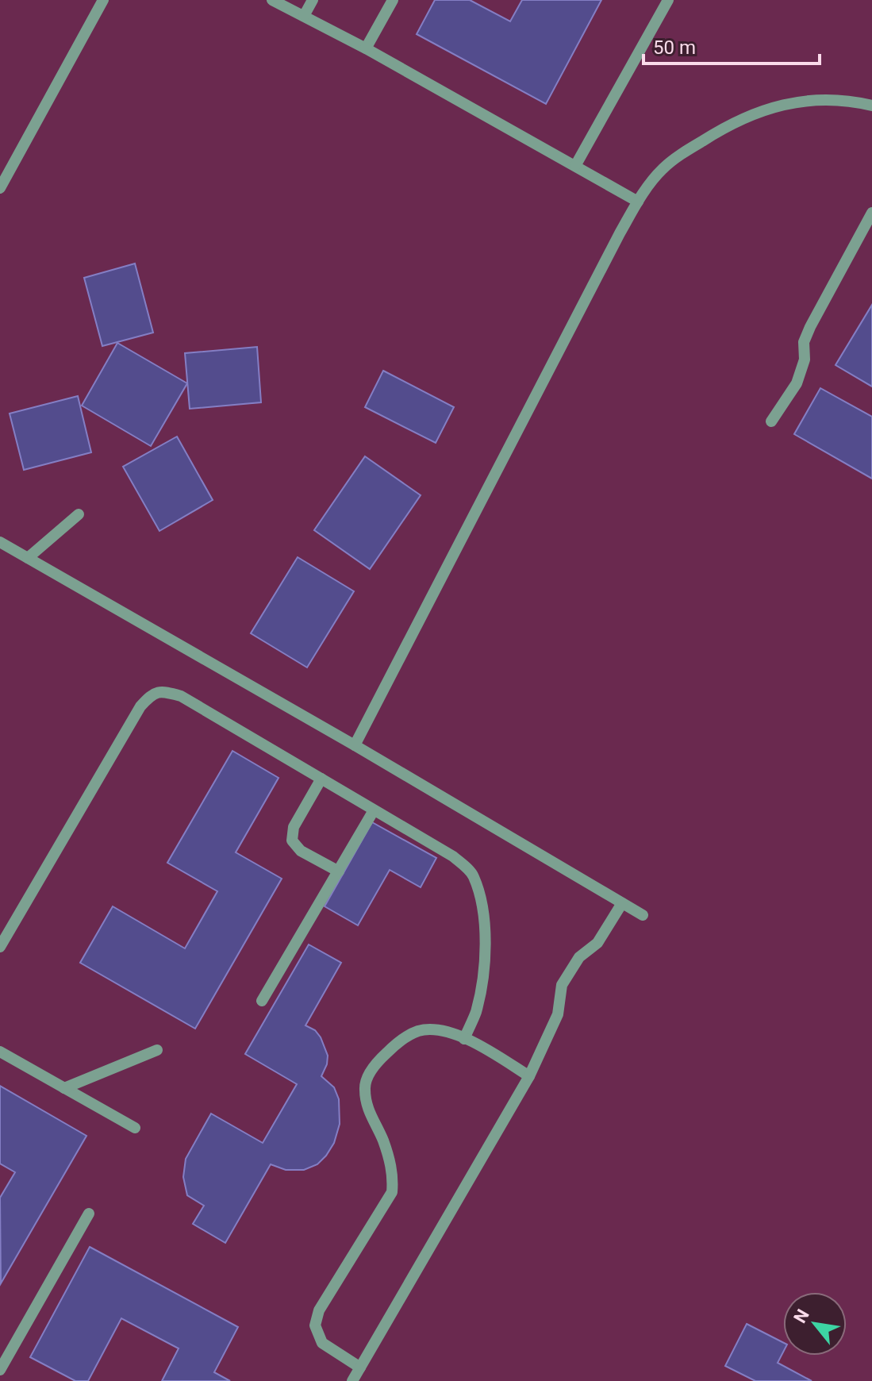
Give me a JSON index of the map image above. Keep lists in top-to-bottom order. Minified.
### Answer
{"scale_bar":"50 m","north":"top left"}
